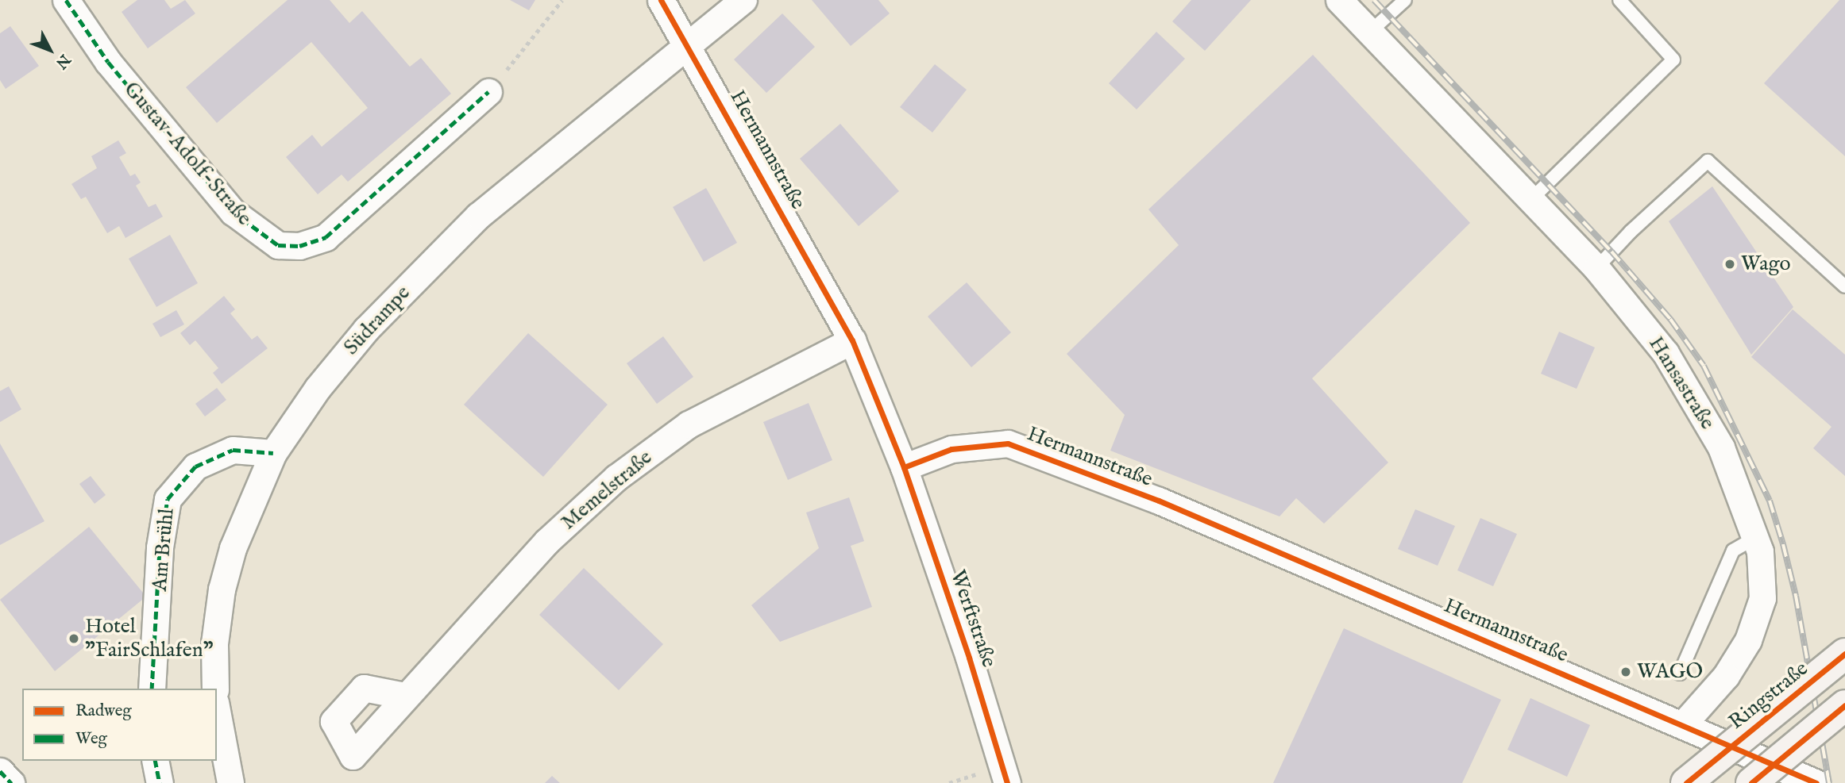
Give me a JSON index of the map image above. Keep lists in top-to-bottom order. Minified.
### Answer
{"streets":{"main road":["Ringstraße"],"street":["Hermannstraße","Gustav-Adolf-Straße","Südrampe","Hansastraße","Memelstraße","Am Brühl","Werftstraße"]},"crossings":[["Hermannstraße","Südrampe"],["Hermannstraße","Hansastraße"],["Hermannstraße","Memelstraße"],["Hermannstraße","Werftstraße"],["Südrampe","Am Brühl"]],"places":["Wago","Hotel \"FairSchlafen\"","WAGO"],"legend":["Radweg","Weg"],"north":"bottom right"}
